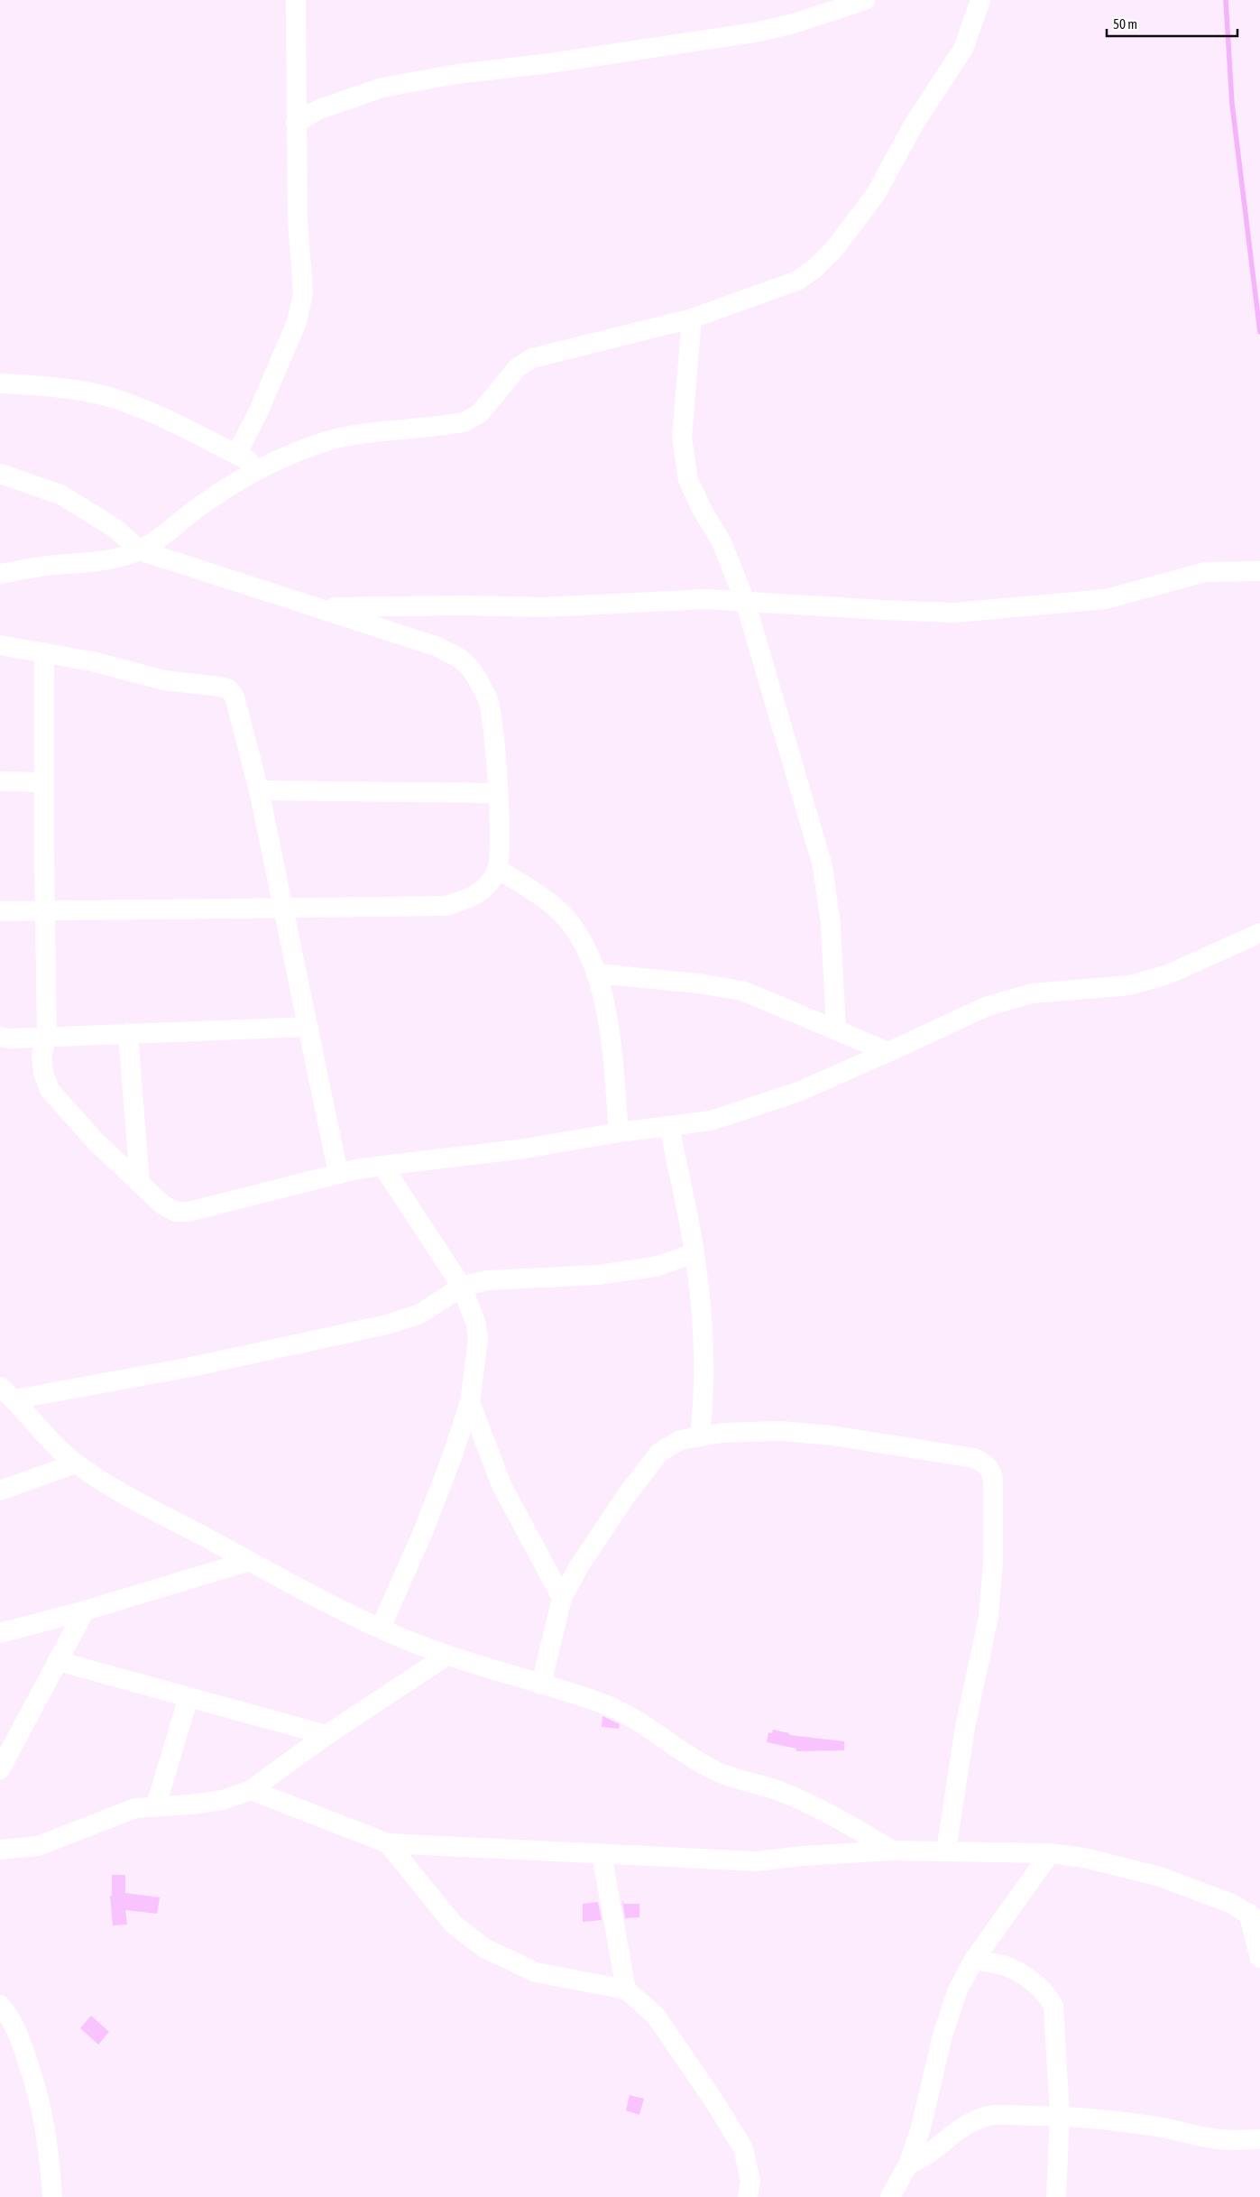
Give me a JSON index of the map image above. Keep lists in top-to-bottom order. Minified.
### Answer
{"scale_bar":"50 m"}
